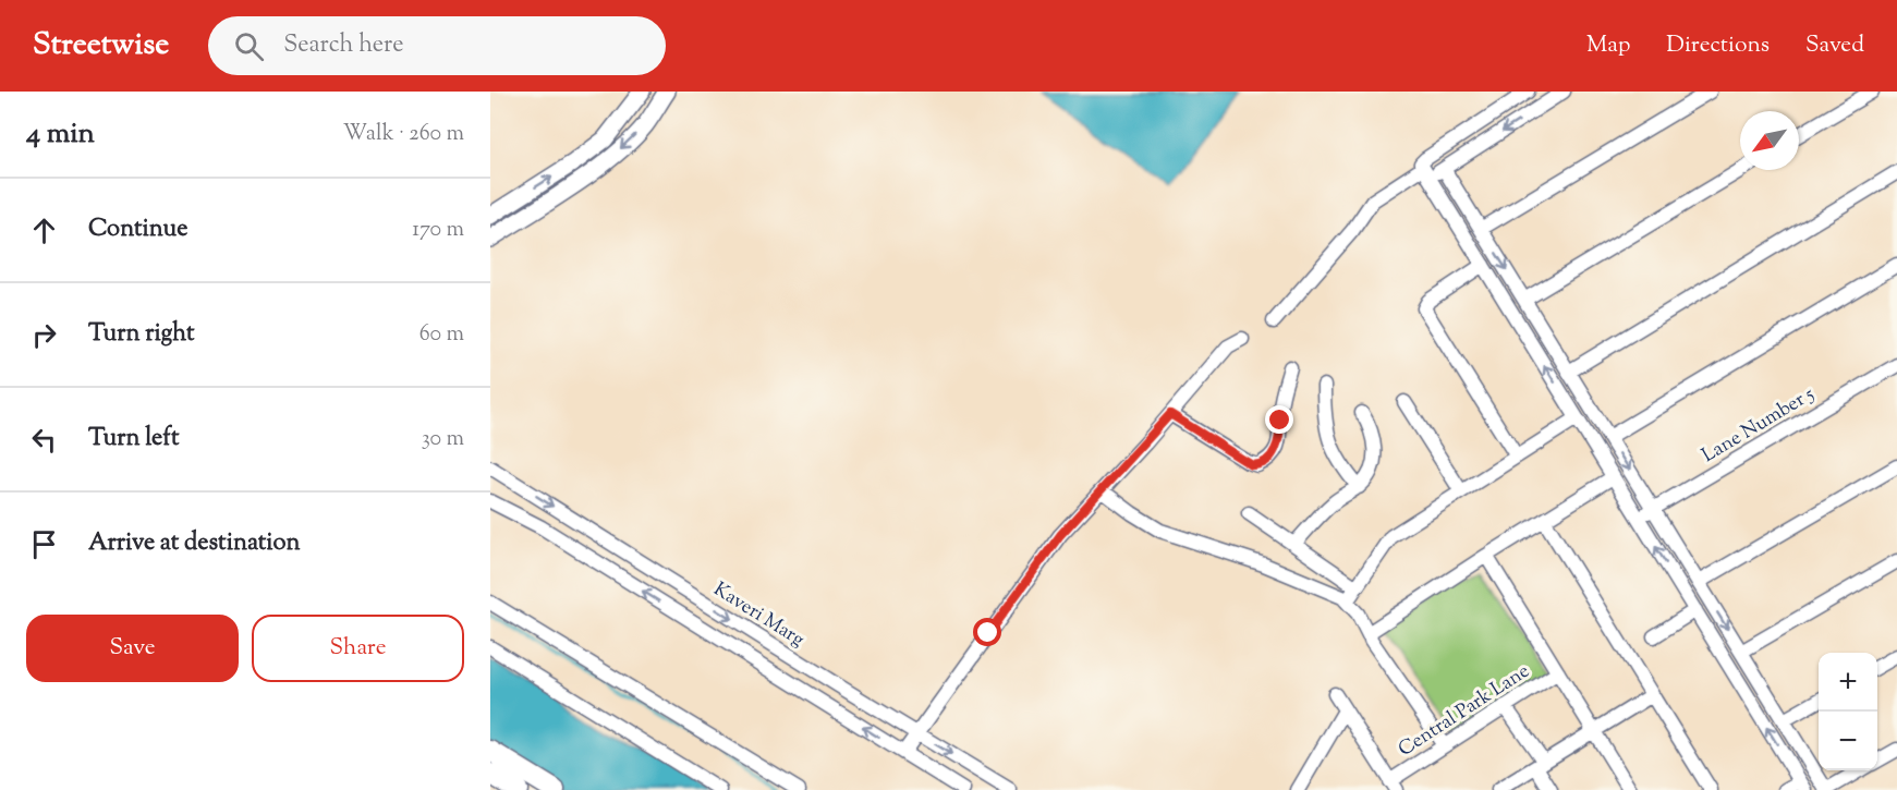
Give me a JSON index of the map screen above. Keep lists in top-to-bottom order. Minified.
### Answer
{"streets":{"street":["Lane Number 5","Kaveri Marg","Central Park Lane"]},"north":"bottom left","page":{"header":"Streetwise","search":"Search here","nav":["Map","Directions","Saved"],"heading":["4 min","Walk · 260 m"],"list":[["Continue","170 m"],["Turn right","60 m"],["Turn left","30 m"],"Arrive at destination"],"buttons":["Save","Share"],"map_buttons":["+","−"]}}
